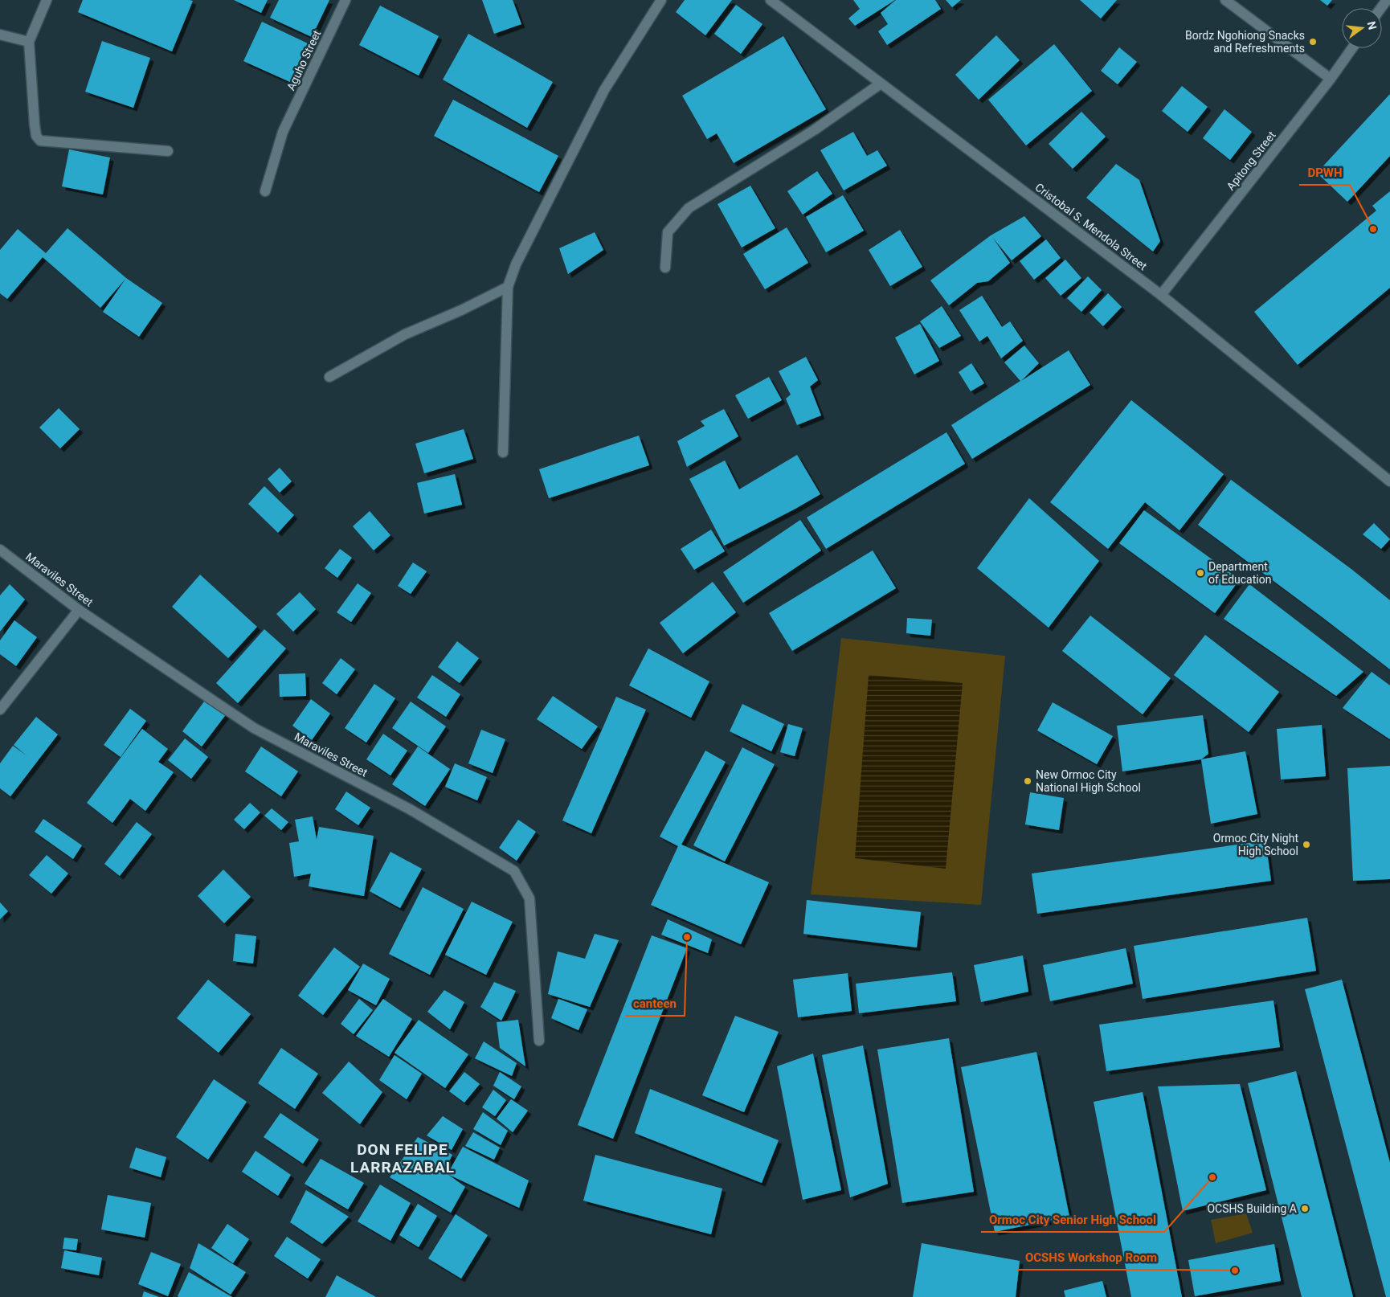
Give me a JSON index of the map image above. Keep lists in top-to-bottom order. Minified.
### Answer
{"streets":{"street":["Aguho Street","Apitong Street","Cristobal S. Mendola Street","Maraviles Street"]},"crossings":[["Apitong Street","Cristobal S. Mendola Street"]],"districts":["DON FELIPE LARRAZABAL"],"places":["Bordz Ngohiong Snacks and Refreshments","DPWH","Department of Education","New Ormoc City National High School","Ormoc City Night High School","canteen","Ormoc City Senior High School","OCSHS Building A","OCSHS Workshop Room"],"north":"right"}
